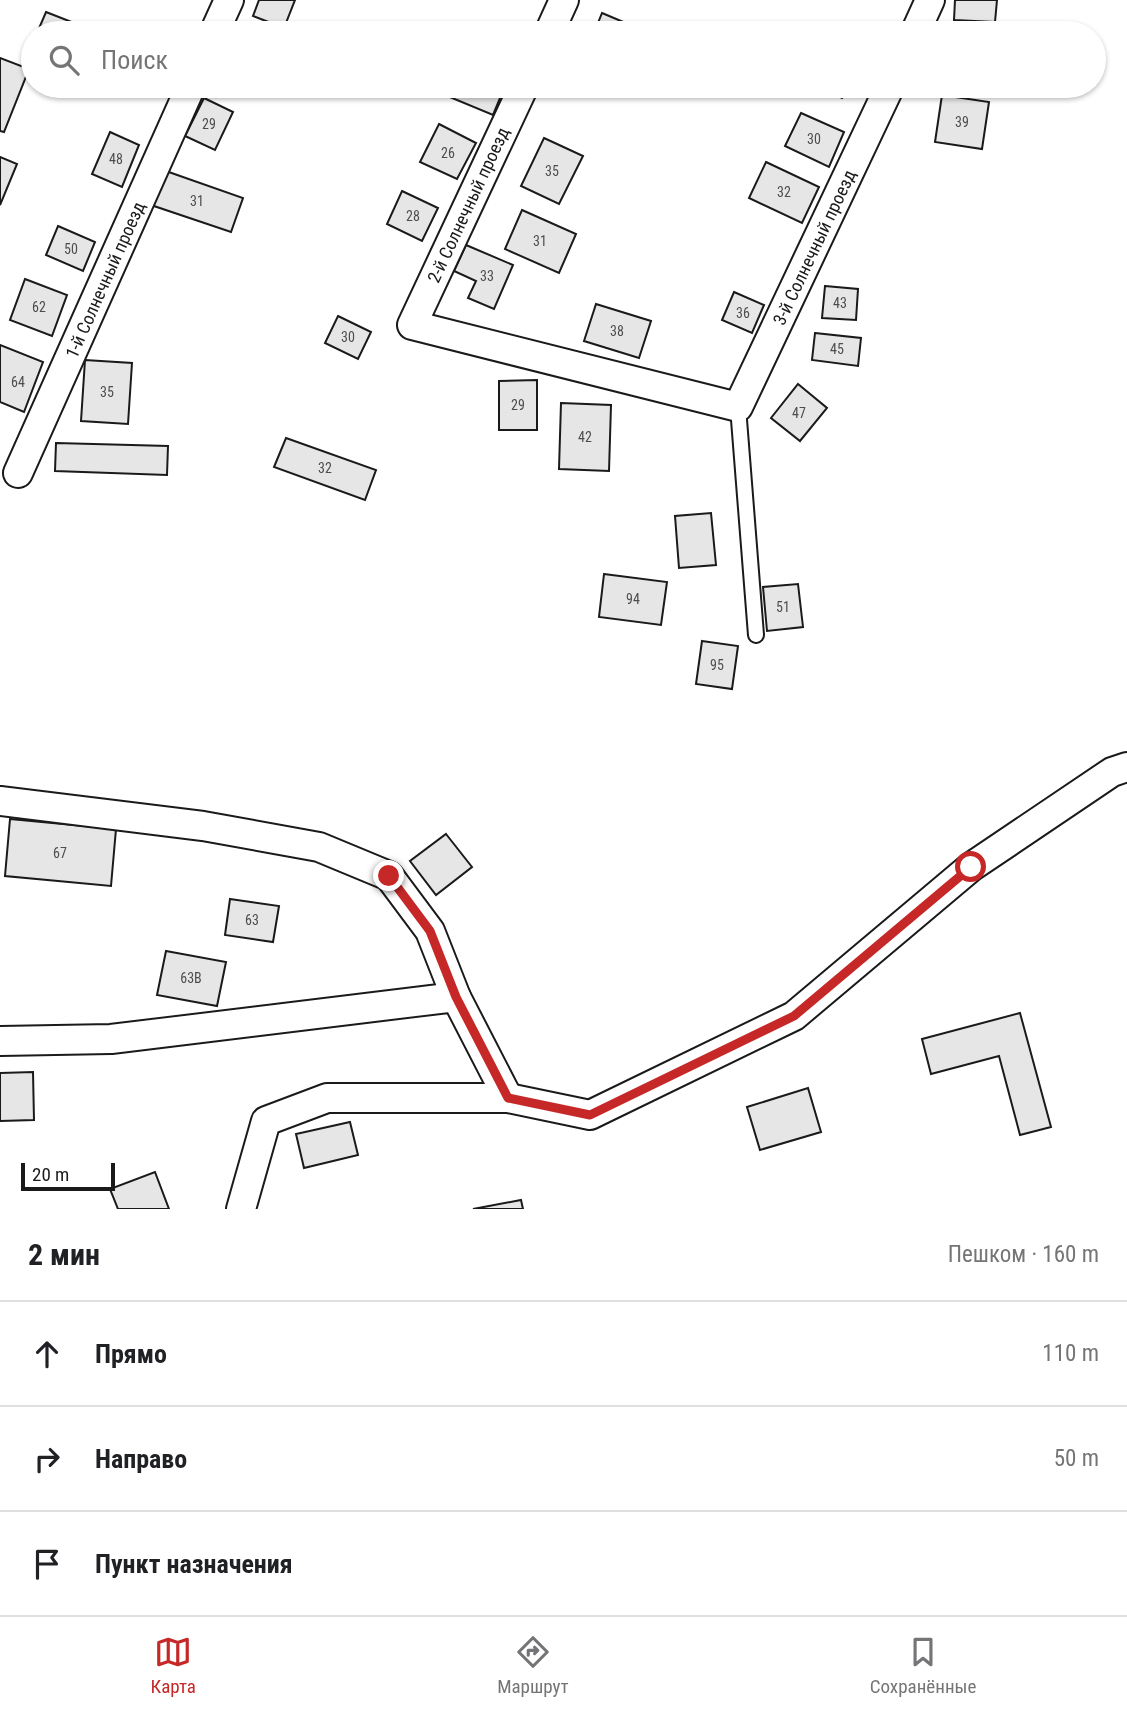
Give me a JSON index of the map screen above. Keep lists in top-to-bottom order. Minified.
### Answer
{"streets":{"street":["2-й Солнечный проезд","3-й Солнечный проезд","1-й Солнечный проезд"]},"crossings":[["2-й Солнечный проезд","3-й Солнечный проезд"]],"house_numbers":["39","29","30","26","48","35","32","31","28","31","50","33","43","62","36","38","30","45","64","35","29","47","42","32","94","51","95","67","63","63В"],"scale_bar":"20 m","page":{"search":"Поиск","scale":"20 m","heading":["2 мин","Пешком · 160 m"],"list":[["Прямо","110 m"],["Направо","50 m"],"Пункт назначения"],"nav":["Карта","Маршрут","Сохранённые"]}}
